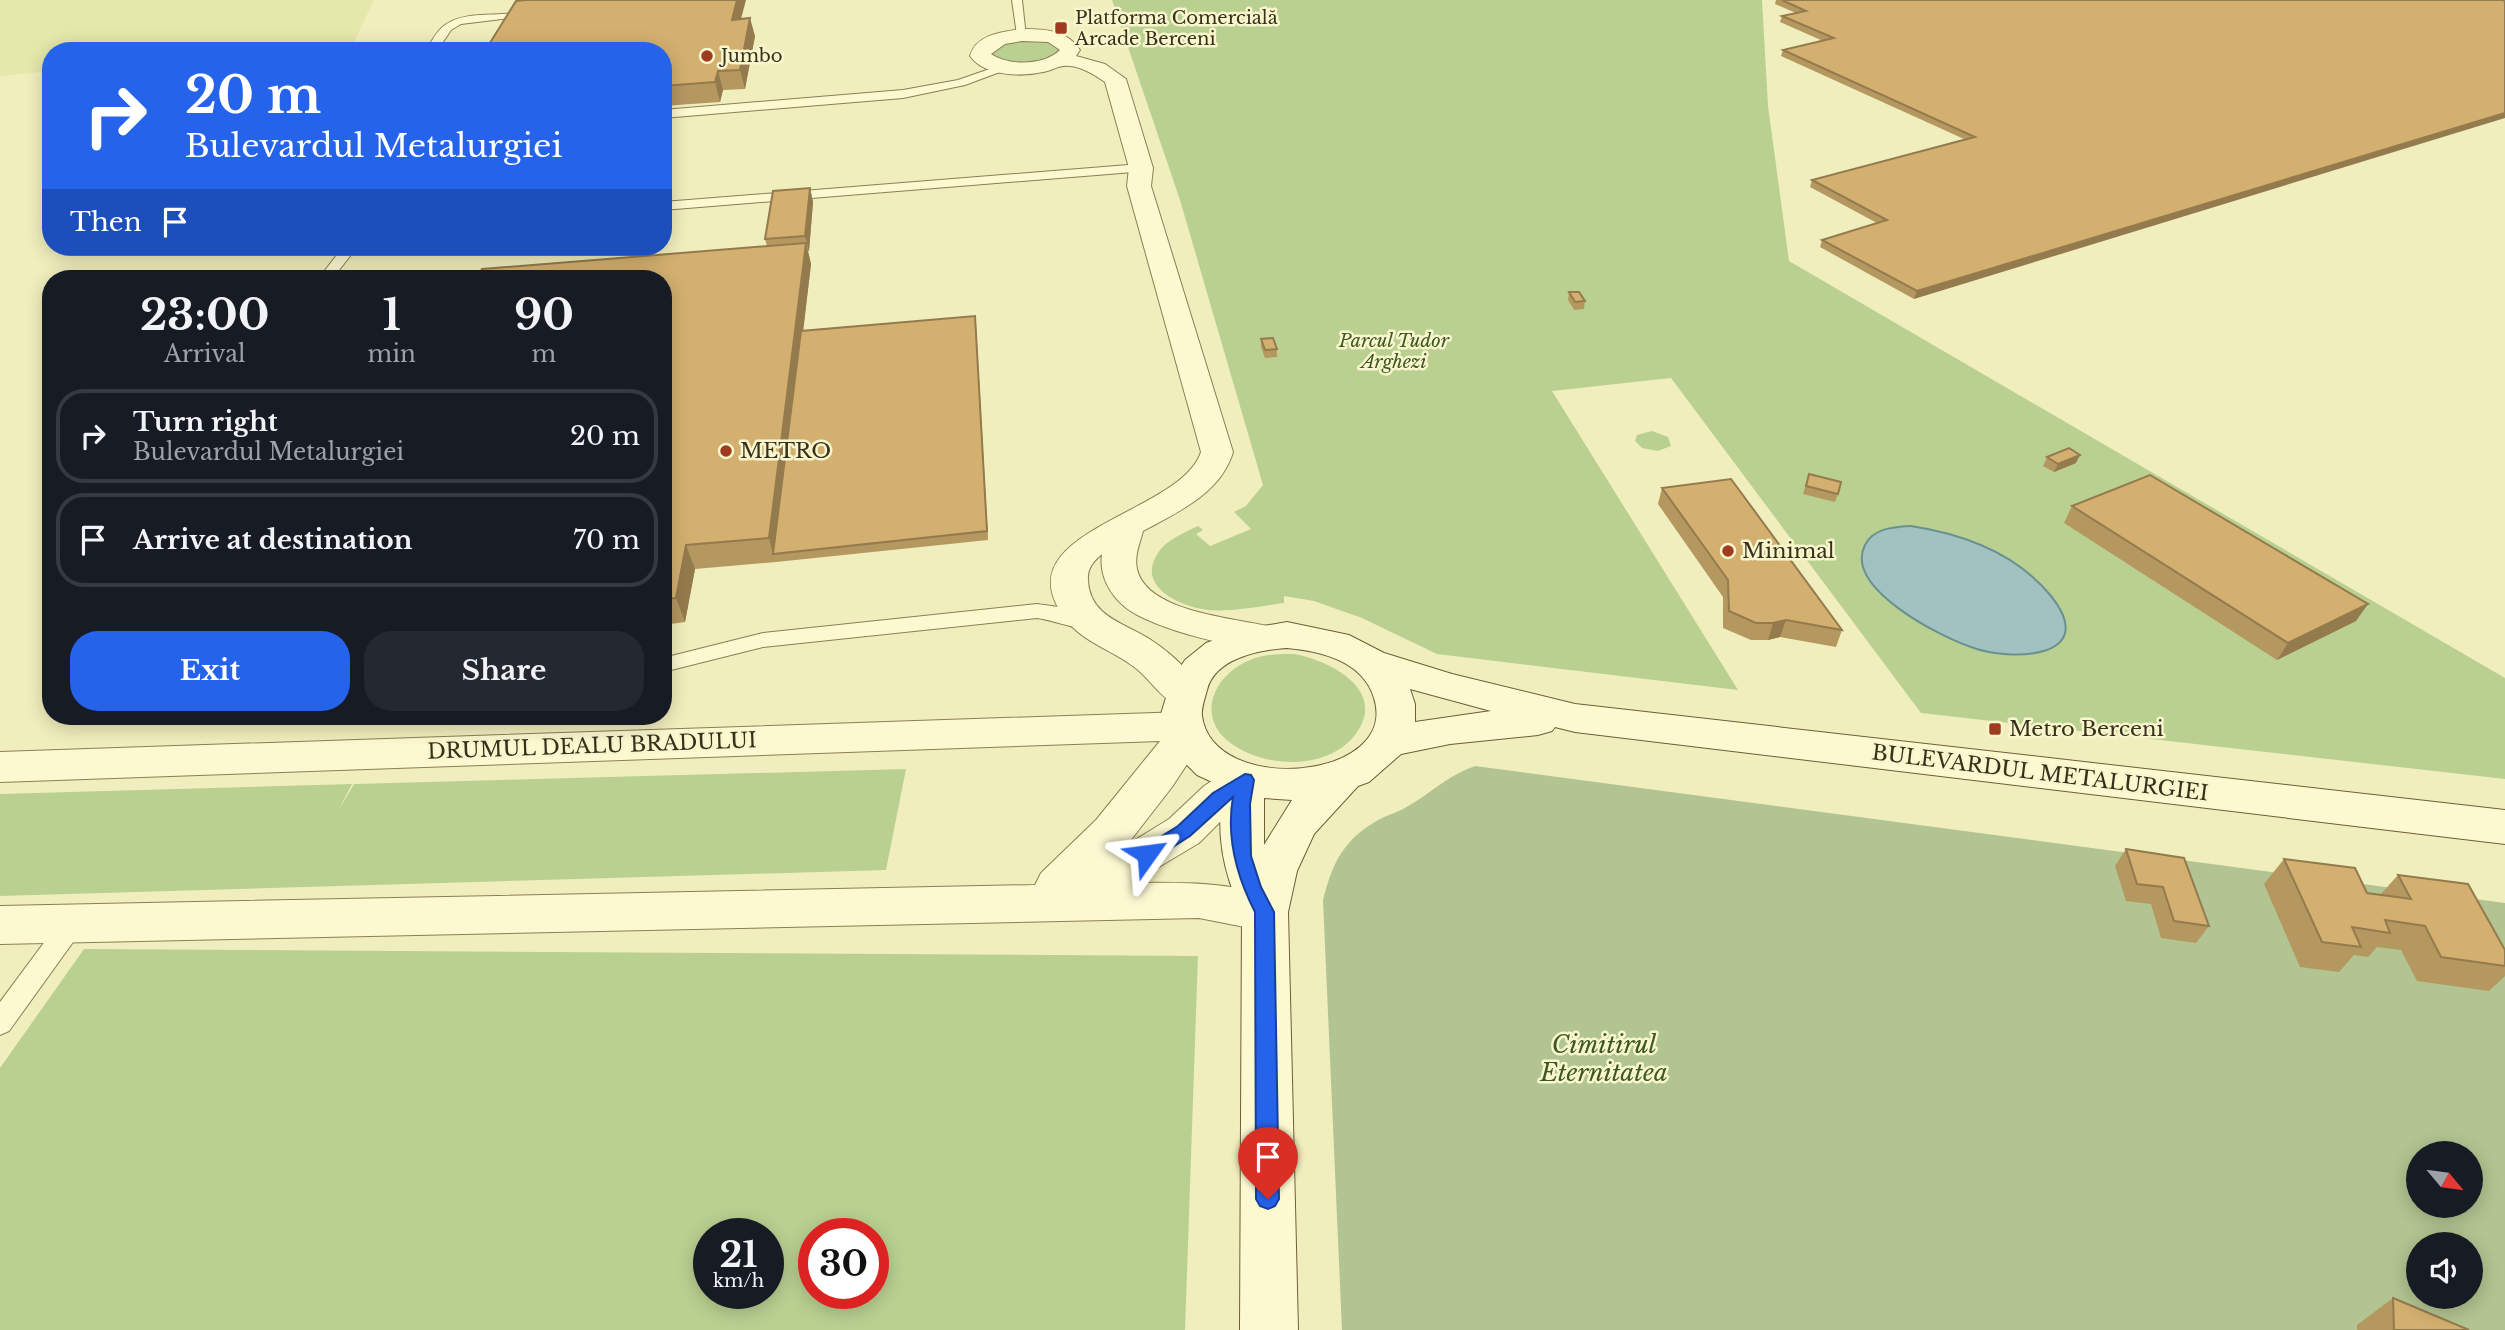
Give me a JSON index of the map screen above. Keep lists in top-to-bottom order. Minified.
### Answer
{"streets":{"street":["DRUMUL DEALU BRADULUI","BULEVARDUL METALURGIEI"]},"crossings":[["DRUMUL DEALU BRADULUI","BULEVARDUL METALURGIEI"]],"parks":["Parcul Tudor Arghezi","Cimitirul Eternitatea"],"places":{"transit":["Platforma Comercială Arcade Berceni","Metro Berceni"],"other":["Jumbo","METRO","Minimal"]},"north":"bottom right","page":{"turn":["20 m","Bulevardul Metalurgiei"],"then":"Then","eta":["23:00","Arrival","1","min","90","m"],"list":[{"name":"Turn right","note":"Bulevardul Metalurgiei","value":"20 m"},{"name":"Arrive at destination","value":"70 m"}],"buttons":["Exit","Share"],"speed":"21 km/h","limit":"30"}}
